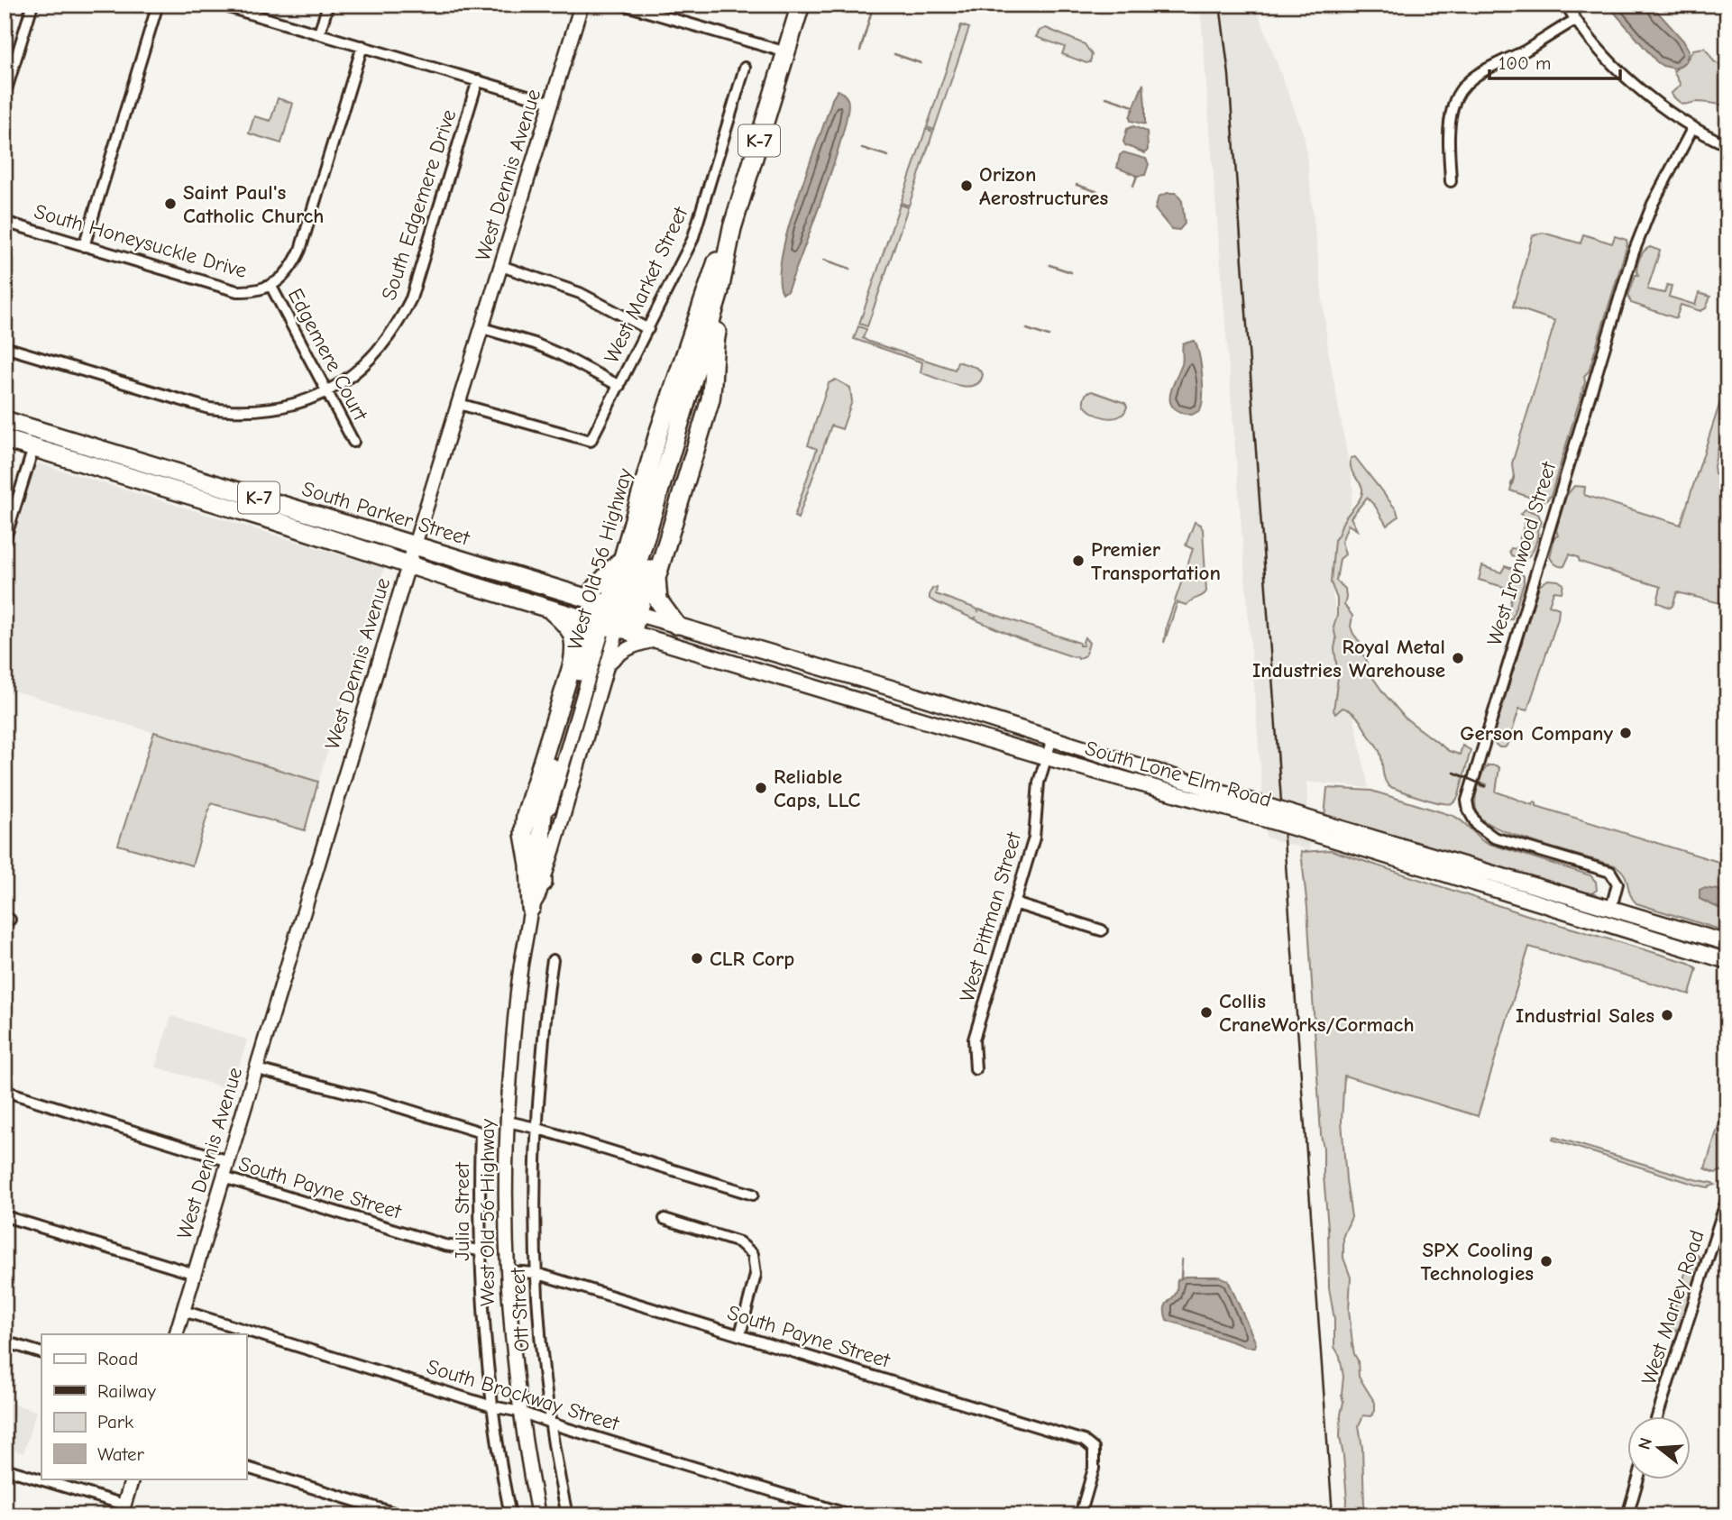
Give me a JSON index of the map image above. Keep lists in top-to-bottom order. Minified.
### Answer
{"streets":{"highway":["K-7","South Parker Street","West Old 56 Highway"],"main road":["South Lone Elm Road"],"street":["West Dennis Avenue","South Edgemere Drive","South Honeysuckle Drive","West Market Street","Edgemere Court","West Ironwood Street","West Pittman Street","South Payne Street","Julia Street","West Marley Road","Ott Street","South Brockway Street"]},"crossings":[["K-7","South Parker Street"],["K-7","West Old 56 Highway"],["West Dennis Avenue","West Market Street"],["West Dennis Avenue","South Parker Street"],["West Dennis Avenue","South Payne Street"],["West Dennis Avenue","Julia Street"],["West Dennis Avenue","South Brockway Street"],["South Edgemere Drive","Edgemere Court"],["South Honeysuckle Drive","Edgemere Court"],["South Parker Street","West Old 56 Highway"],["South Parker Street","South Lone Elm Road"],["West Ironwood Street","South Lone Elm Road"],["West Old 56 Highway","South Lone Elm Road"],["West Old 56 Highway","South Payne Street"],["West Old 56 Highway","South Brockway Street"],["South Lone Elm Road","West Pittman Street"],["South Payne Street","Julia Street"],["South Payne Street","Ott Street"],["Julia Street","South Brockway Street"],["Ott Street","South Brockway Street"]],"places":["Orizon Aerostructures","Saint Paul's Catholic Church","Premier Transportation","Royal Metal Industries Warehouse","Gerson Company","Reliable Caps, LLC","CLR Corp","Collis CraneWorks/Cormach","Industrial Sales","SPX Cooling Technologies"],"legend":["Road","Railway","Park","Water"],"scale_bar":"100 m","north":"left"}
